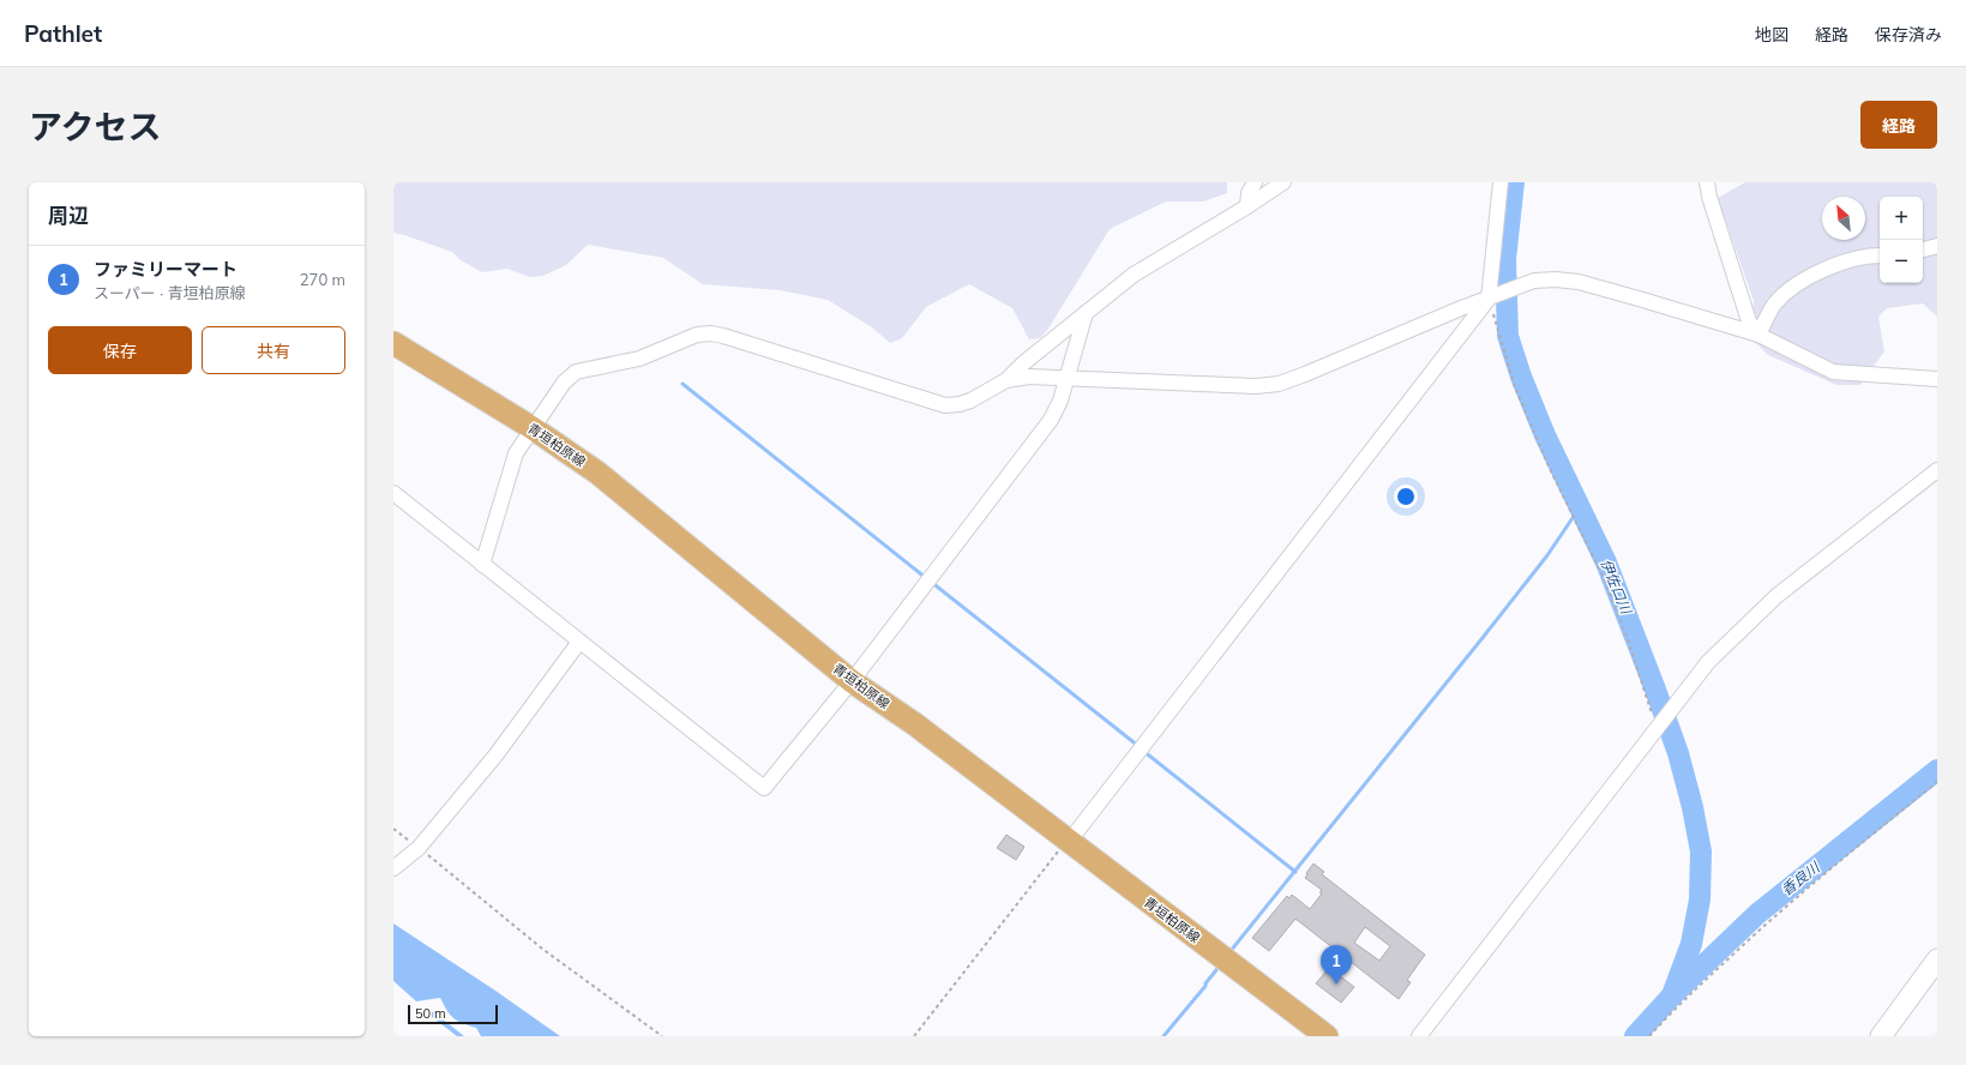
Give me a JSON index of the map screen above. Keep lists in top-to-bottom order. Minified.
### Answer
{"streets":{"main road":["青垣柏原線"]},"water":["伊佐口川","香良川"],"scale_bar":"50 m","north":"top left","page":{"header":"Pathlet","nav":["地図","経路","保存済み"],"title":"アクセス","buttons":["経路",["保存","共有"]],"heading":"周辺","map_buttons":["+","−"],"list":[{"mark":"1","name":"ファミリーマート","note":"スーパー · 青垣柏原線","value":"270 m"}],"pins":"1","scale":"50 m"}}
